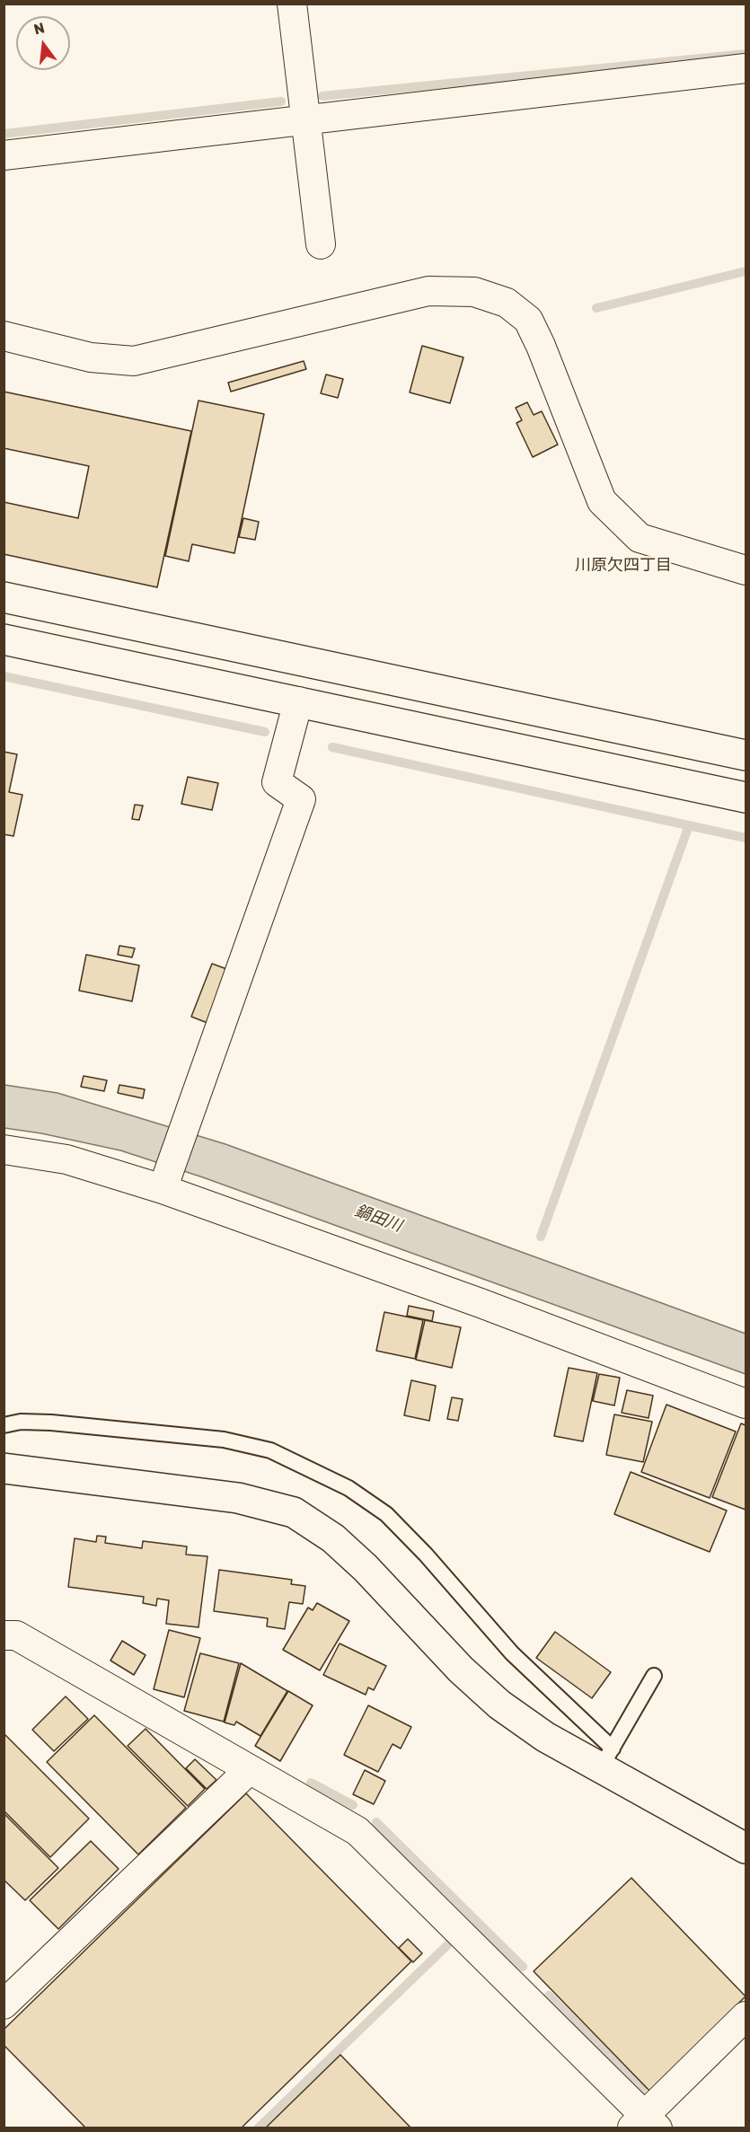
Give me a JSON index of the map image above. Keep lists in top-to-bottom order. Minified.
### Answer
{"districts":["川原欠四丁目"],"water":["鍋田川"],"north":"top"}
